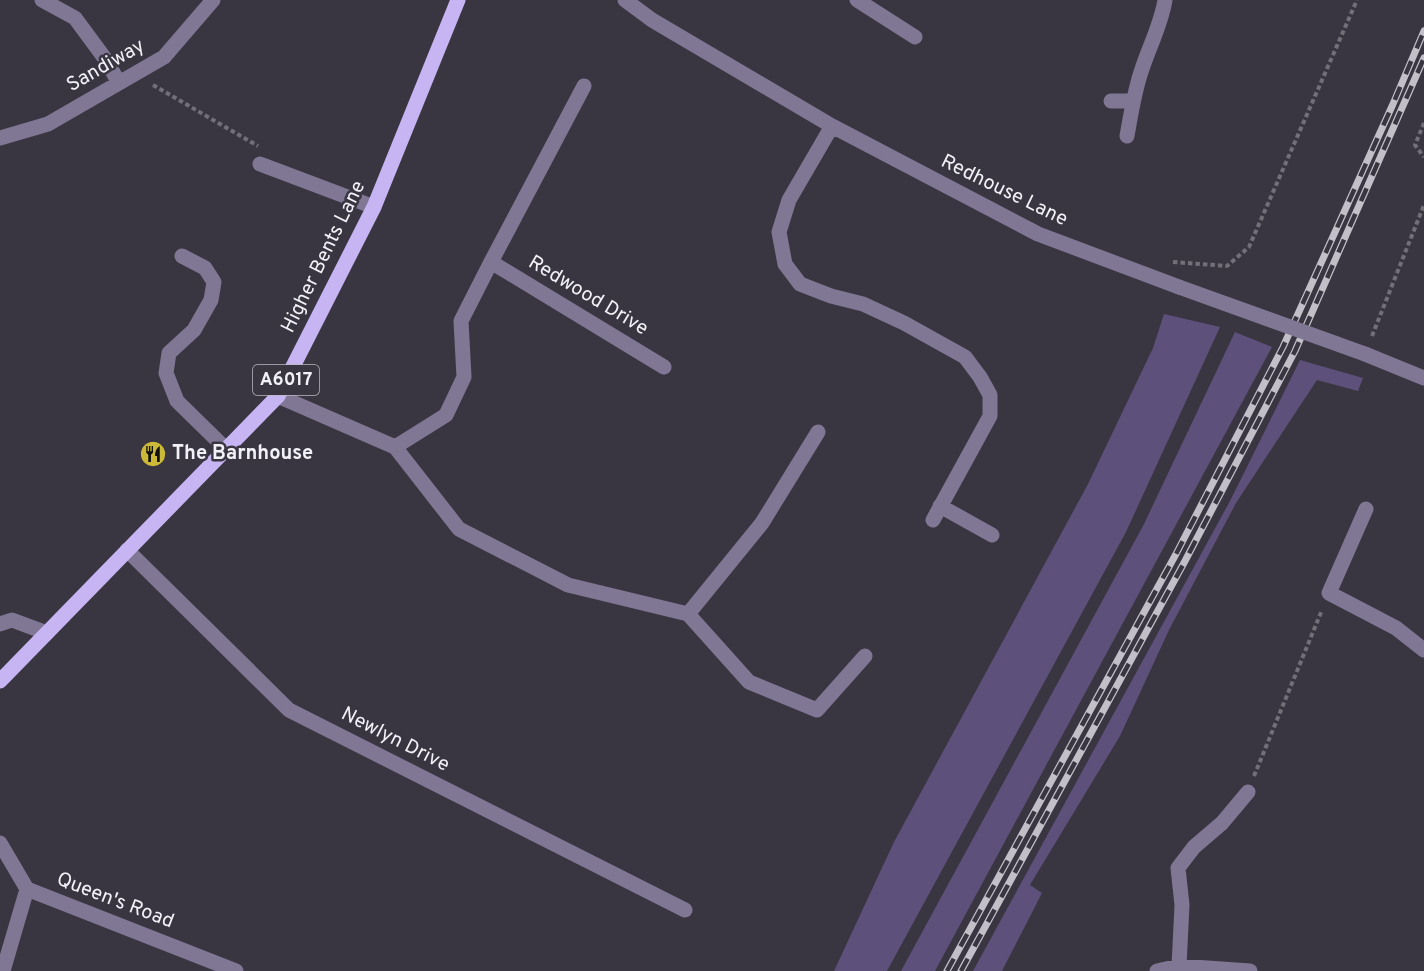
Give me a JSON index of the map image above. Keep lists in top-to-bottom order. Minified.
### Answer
{"streets":{"main road":["Higher Bents Lane","A6017"],"street":["Sandiway","Redhouse Lane","Redwood Drive","Newlyn Drive","Queen's Road"]},"crossings":[["Higher Bents Lane","Newlyn Drive"]],"places":{"restaurant":["The Barnhouse"]}}
